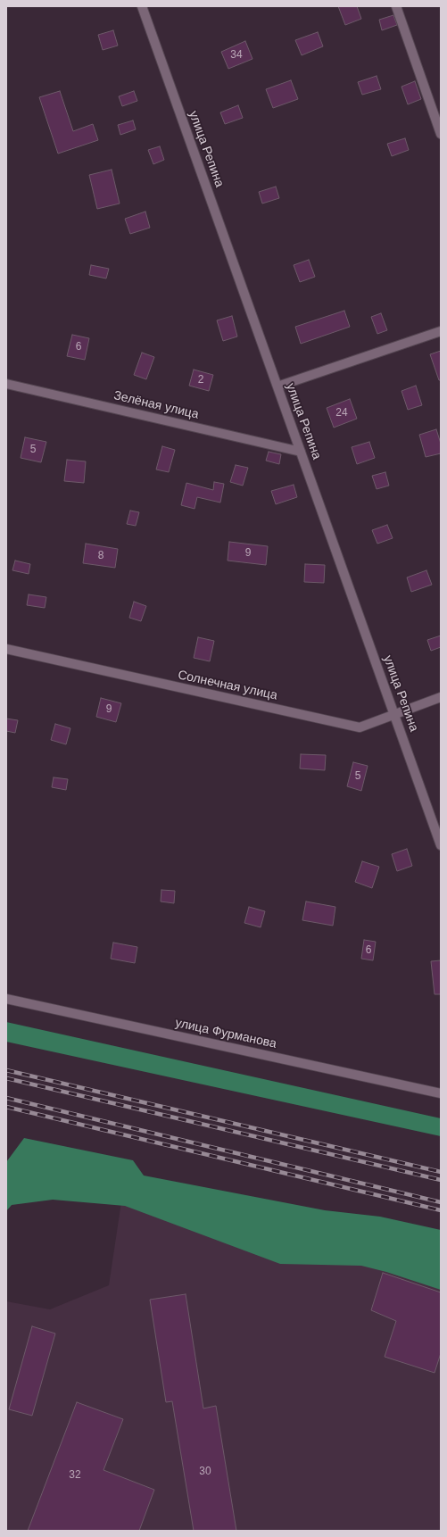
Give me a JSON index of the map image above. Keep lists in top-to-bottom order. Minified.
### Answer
{"streets":{"street":["улица Репина","Зелёная улица","Солнечная улица","улица Фурманова"]},"crossings":[["улица Репина","Зелёная улица"],["улица Репина","Солнечная улица"]],"house_numbers":["34","6","2","24","5","9","8","9","5","6","30","32"]}
